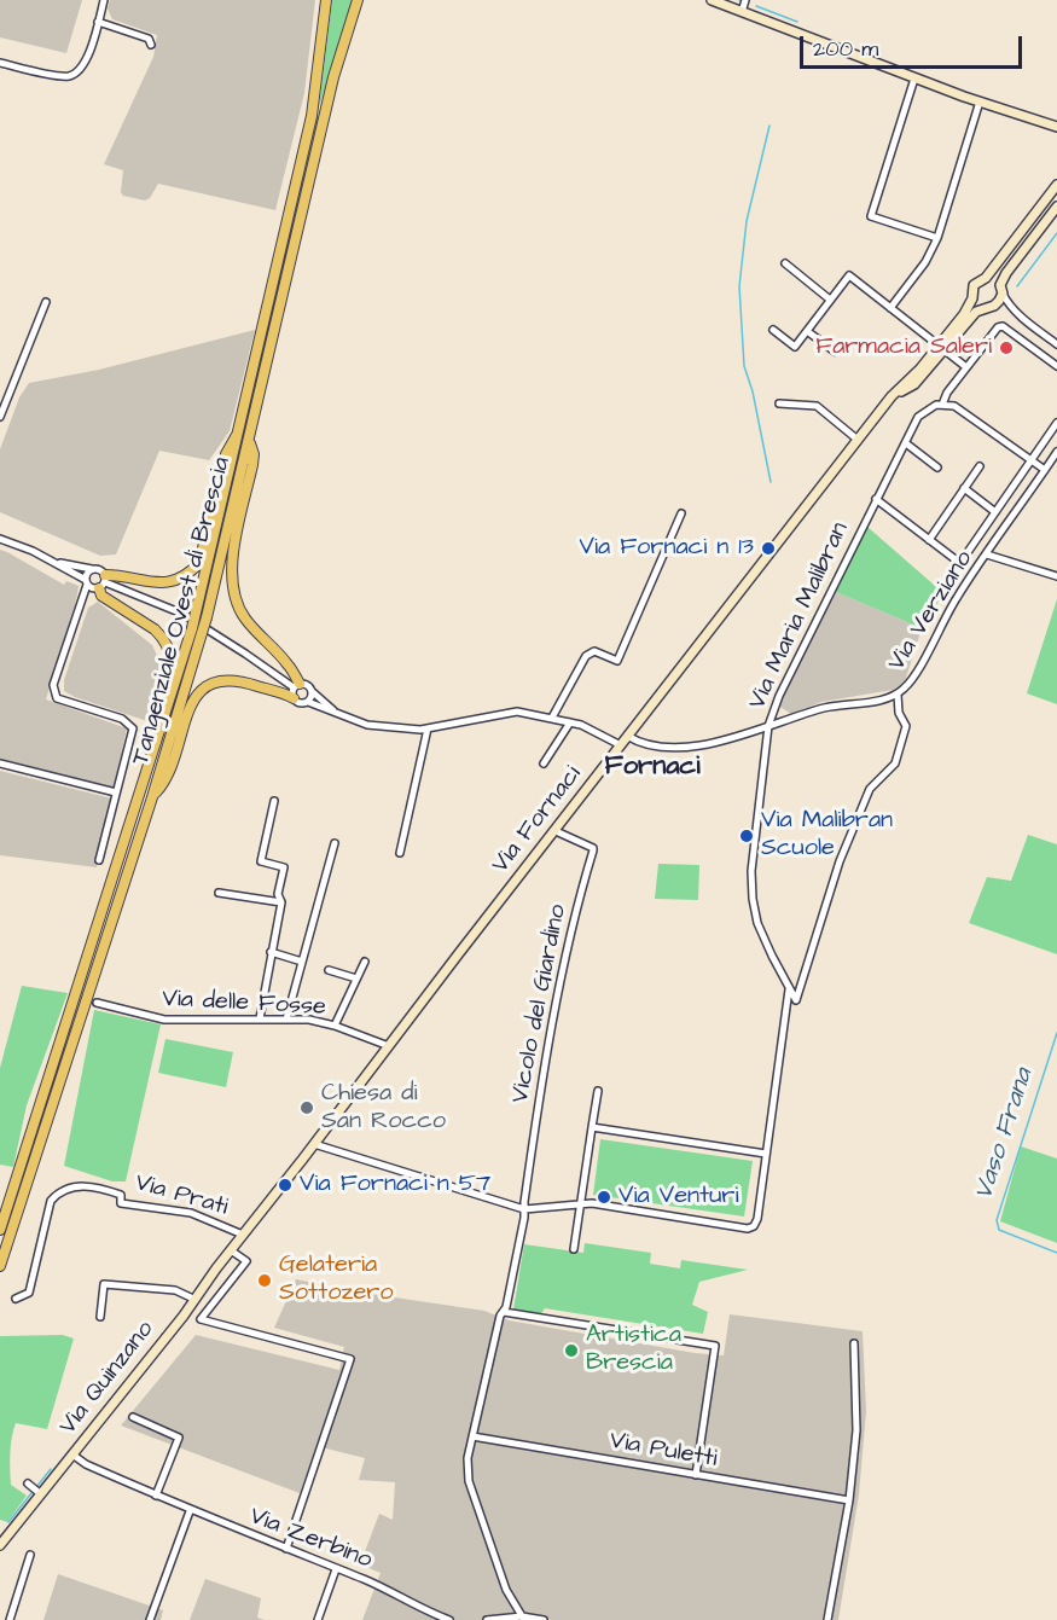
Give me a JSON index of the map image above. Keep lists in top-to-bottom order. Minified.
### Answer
{"streets":{"main road":["Tangenziale Ovest di Brescia"],"street":["Via Verziano","Via Maria Malibran","Via Fornaci","Via delle Fosse","Vicolo del Giardino","Via Prati","Via Quinzano","Via Puletti","Via Zerbino"]},"crossings":[["Via Verziano","Via Maria Malibran"],["Via Verziano","Via Fornaci"],["Via Fornaci","Via delle Fosse"],["Via Fornaci","Vicolo del Giardino"],["Via Fornaci","Via Prati"],["Via Fornaci","Via Quinzano"],["Via Prati","Via Quinzano"],["Via Quinzano","Via Zerbino"]],"districts":["Fornaci"],"water":["Vaso Frana"],"places":["Farmacia Saleri","Via Fornaci n 13","Via Malibran Scuole","Chiesa di San Rocco","Via Fornaci n 57","Via Venturi","Gelateria Sottozero","Artistica Brescia"],"scale_bar":"200 m"}
